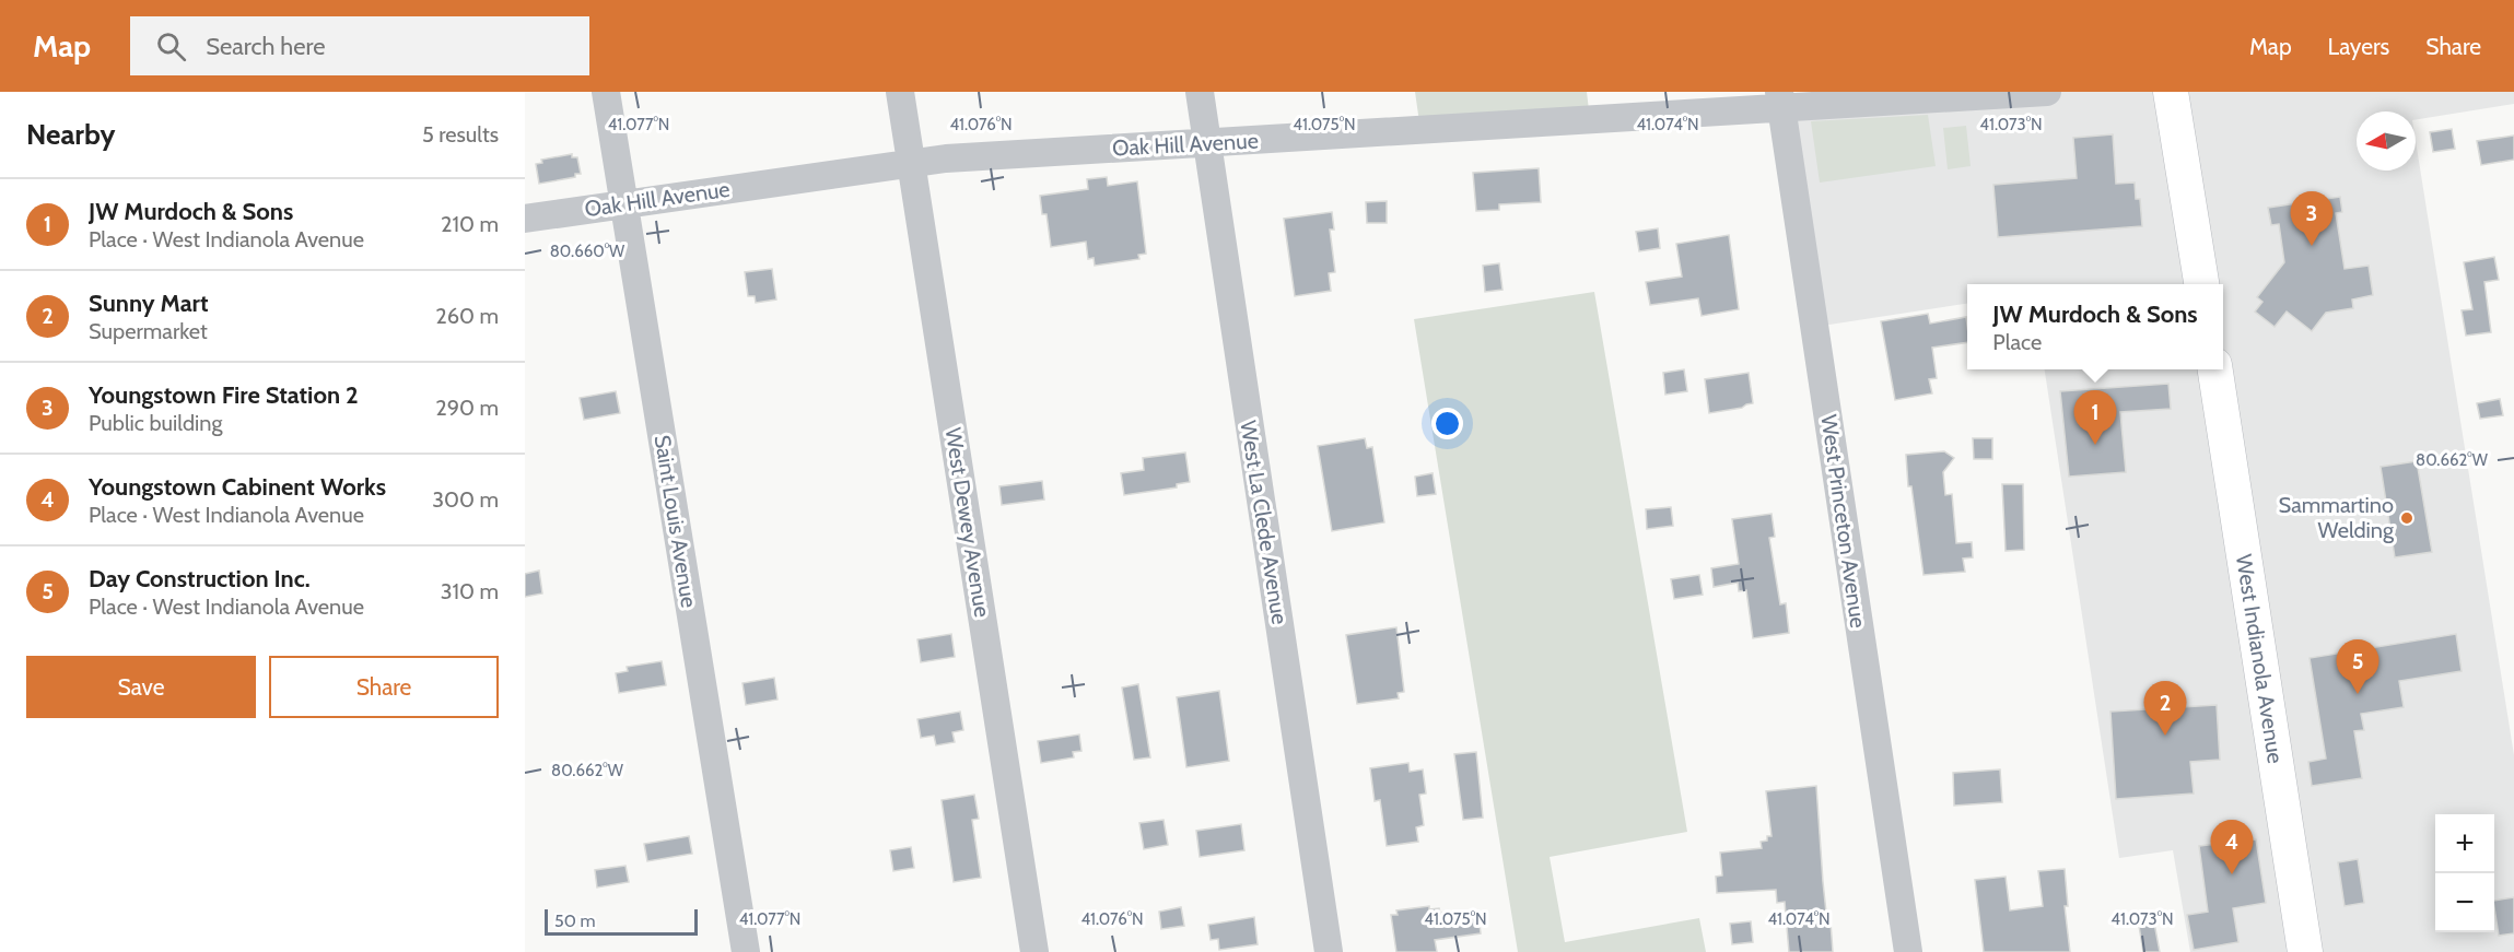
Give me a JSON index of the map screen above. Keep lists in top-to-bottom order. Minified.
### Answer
{"streets":{"main road":["West Indianola Avenue"],"street":["Oak Hill Avenue","Saint Louis Avenue","West Princeton Avenue","West Dewey Avenue","West La Clede Avenue"]},"crossings":[["Oak Hill Avenue","Saint Louis Avenue"],["Oak Hill Avenue","West Princeton Avenue"],["Oak Hill Avenue","West Dewey Avenue"],["Oak Hill Avenue","West La Clede Avenue"]],"places":["Sammartino Welding"],"scale_bar":"50 m","north":"left","page":{"header":"Map","search":"Search here","nav":["Map","Layers","Share"],"heading":["Nearby","5 results"],"list":[{"mark":"1","name":"JW Murdoch & Sons","note":"Place · West Indianola Avenue","value":"210 m"},{"mark":"2","name":"Sunny Mart","note":"Supermarket","value":"260 m"},{"mark":"3","name":"Youngstown Fire Station 2","note":"Public building","value":"290 m"},{"mark":"4","name":"Youngstown Cabinent Works","note":"Place · West Indianola Avenue","value":"300 m"},{"mark":"5","name":"Day Construction Inc.","note":"Place · West Indianola Avenue","value":"310 m"}],"pins":["3","1","5","2","4"],"popup":["JW Murdoch & Sons","Place"],"buttons":["Save","Share"],"map_buttons":["+","−"],"scale":"50 m"},"coordinates":["41.077°N","41.076°N","41.075°N","41.074°N","41.073°N","80.660°W","80.662°W"]}
